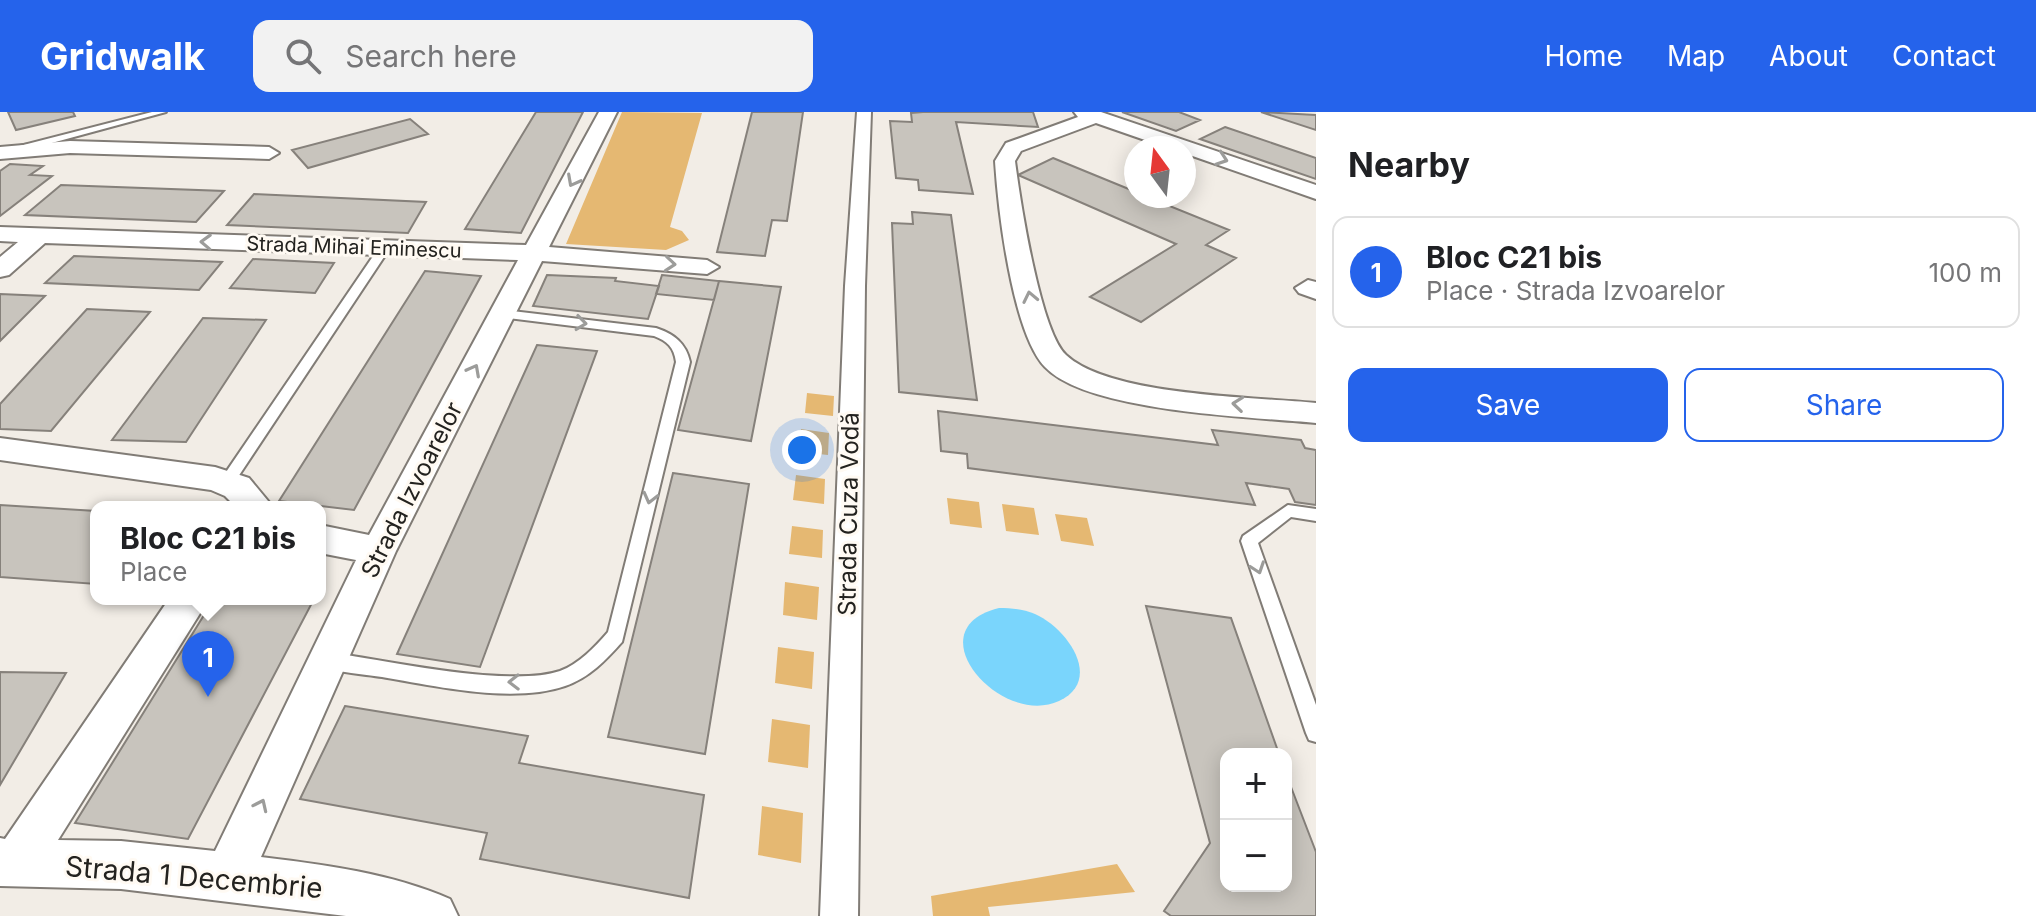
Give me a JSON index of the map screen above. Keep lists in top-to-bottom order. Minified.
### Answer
{"streets":{"street":["Strada Mihai Eminescu","Strada Izvoarelor","Strada Cuza Vodă","Strada 1 Decembrie"]},"crossings":[["Strada Mihai Eminescu","Strada Izvoarelor"],["Strada Izvoarelor","Strada 1 Decembrie"]],"north":"top","page":{"header":"Gridwalk","search":"Search here","nav":["Home","Map","About","Contact"],"heading":"Nearby","list":[{"mark":"1","name":"Bloc C21 bis","note":"Place · Strada Izvoarelor","value":"100 m"}],"buttons":["Save","Share"],"popup":["Bloc C21 bis","Place"],"pins":"1","map_buttons":["+","−"]}}
